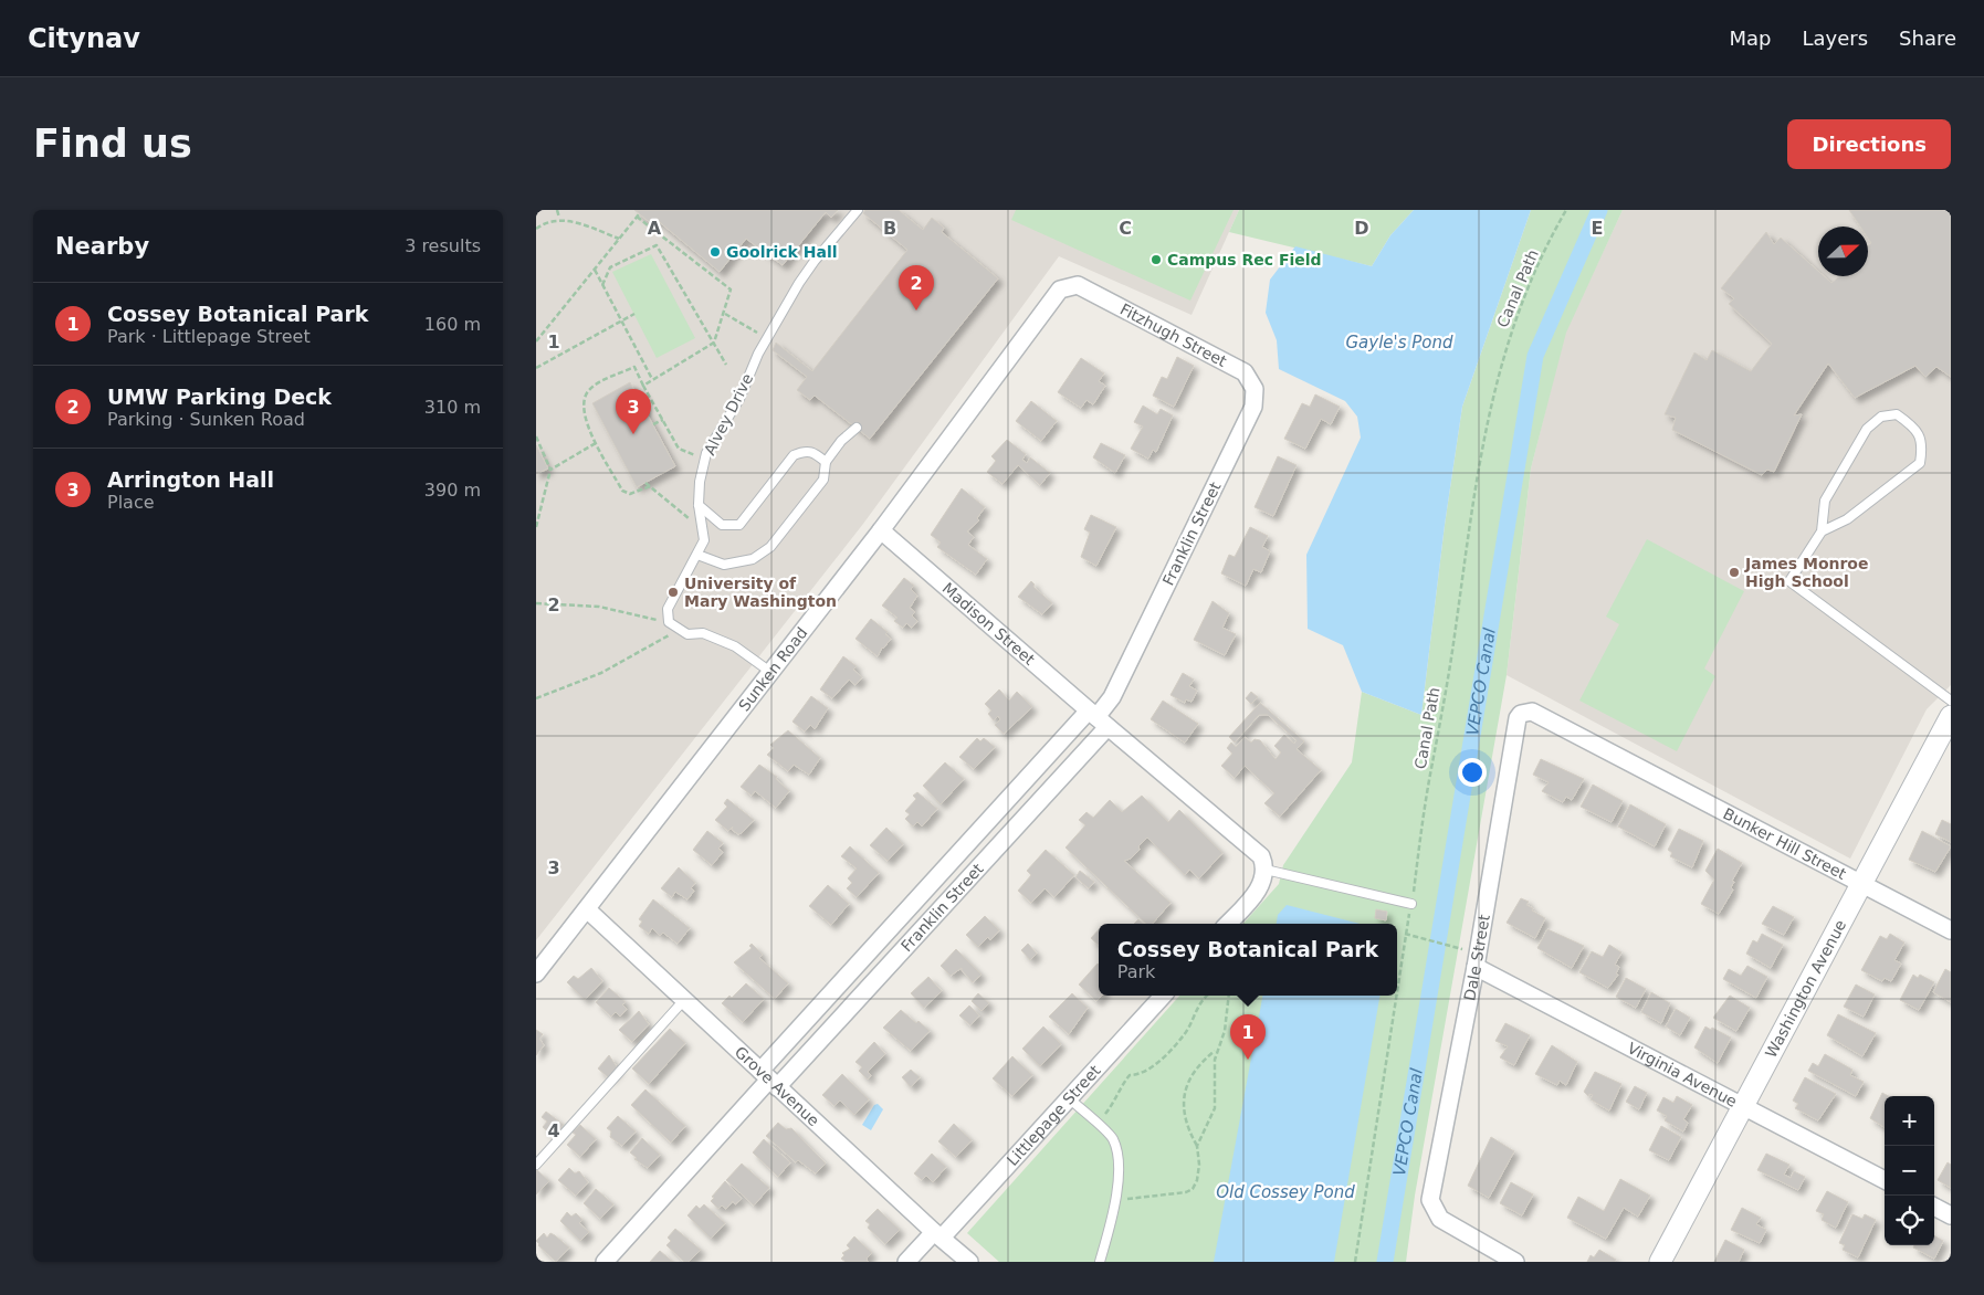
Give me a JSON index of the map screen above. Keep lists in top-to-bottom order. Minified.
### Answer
{"streets":{"street":["Fitzhugh Street","Franklin Street","Madison Street","Sunken Road","Bunker Hill Street","Dale Street","Washington Avenue","Virginia Avenue","Grove Avenue","Littlepage Street"],"lane":["Alvey Drive"],"path":["Canal Path"]},"crossings":[["Fitzhugh Street","Franklin Street"],["Fitzhugh Street","Sunken Road"],["Franklin Street","Madison Street"],["Franklin Street","Grove Avenue"],["Madison Street","Sunken Road"],["Sunken Road","Grove Avenue"],["Bunker Hill Street","Dale Street"],["Bunker Hill Street","Washington Avenue"],["Dale Street","Virginia Avenue"],["Washington Avenue","Virginia Avenue"],["Grove Avenue","Littlepage Street"]],"water":["Gayle's Pond","VEPCO Canal","Old Cossey Pond"],"places":["Goolrick Hall","Campus Rec Field","James Monroe High School","University of Mary Washington"],"north":"right","page":{"header":"Citynav","nav":["Map","Layers","Share"],"buttons":"Directions","title":"Find us","heading":["Nearby","3 results"],"pins":["2","3","1"],"list":[{"mark":"1","name":"Cossey Botanical Park","note":"Park · Littlepage Street","value":"160 m"},{"mark":"2","name":"UMW Parking Deck","note":"Parking · Sunken Road","value":"310 m"},{"mark":"3","name":"Arrington Hall","note":"Place","value":"390 m"}],"popup":["Cossey Botanical Park","Park"],"map_buttons":["+","−"]},"grid":{"columns":["A","B","C","D","E"],"rows":["1","2","3","4"]}}
